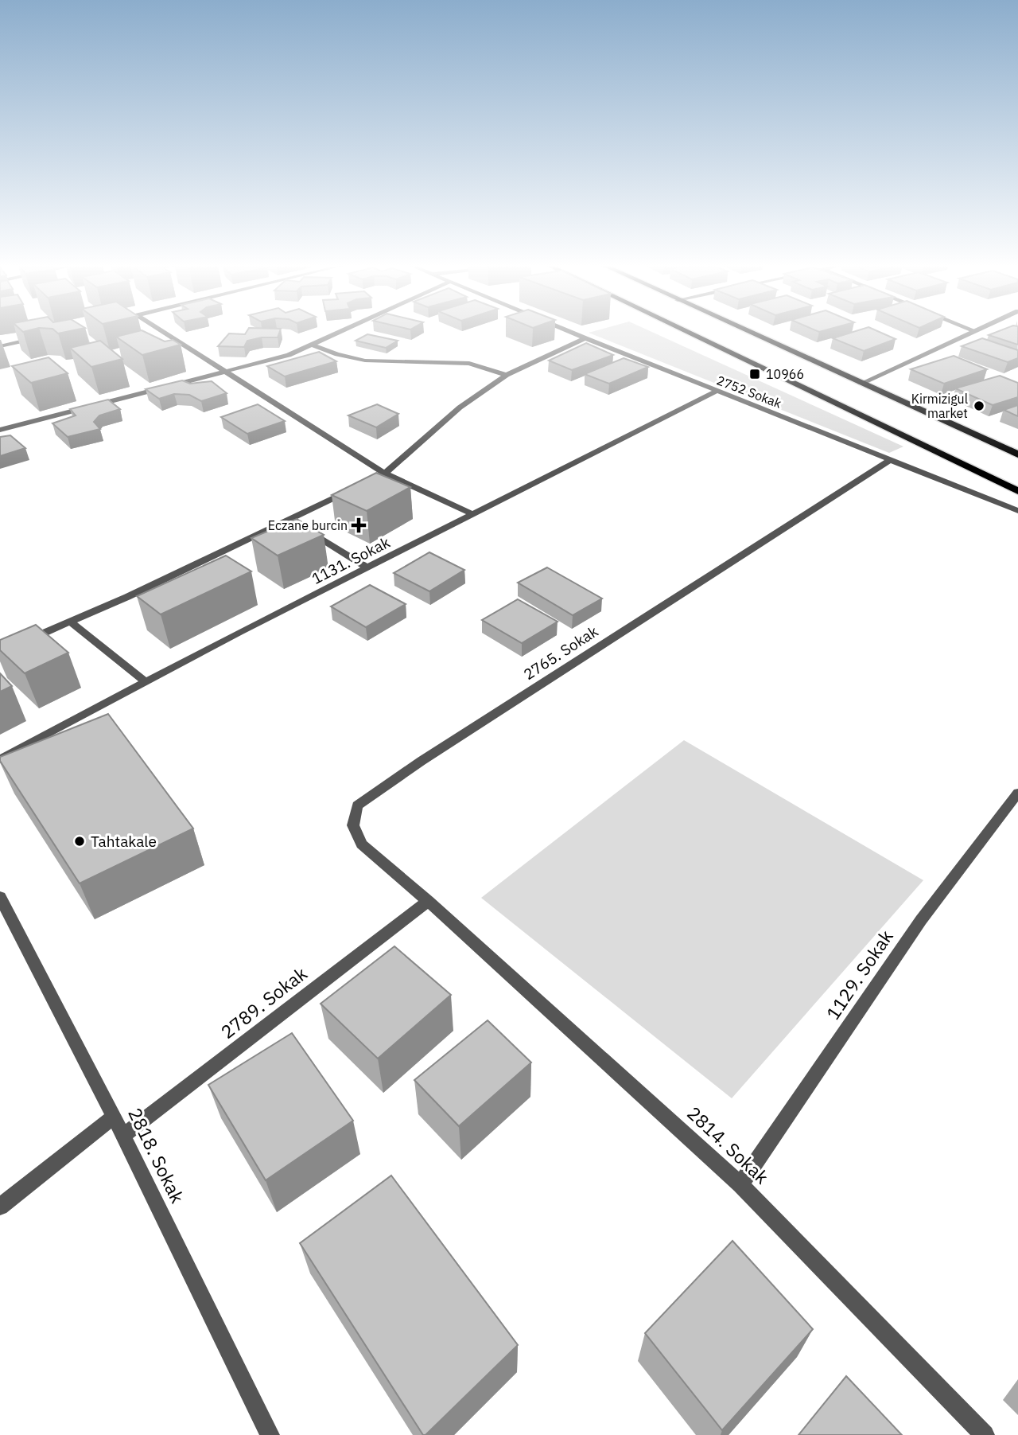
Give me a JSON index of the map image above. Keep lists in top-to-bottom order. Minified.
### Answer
{"streets":{"street":["2752 Sokak","1131. Sokak","2765. Sokak","1129. Sokak","2789. Sokak","2814. Sokak","2818. Sokak"]},"crossings":[["2752 Sokak","1131. Sokak"],["2752 Sokak","2765. Sokak"],["2765. Sokak","2789. Sokak"],["2765. Sokak","2814. Sokak"],["1129. Sokak","2814. Sokak"],["2789. Sokak","2814. Sokak"],["2789. Sokak","2818. Sokak"]],"places":{"transit":["10966"],"other":["Kirmizigul market","Tahtakale"],"health":["Eczane burcin"]}}
